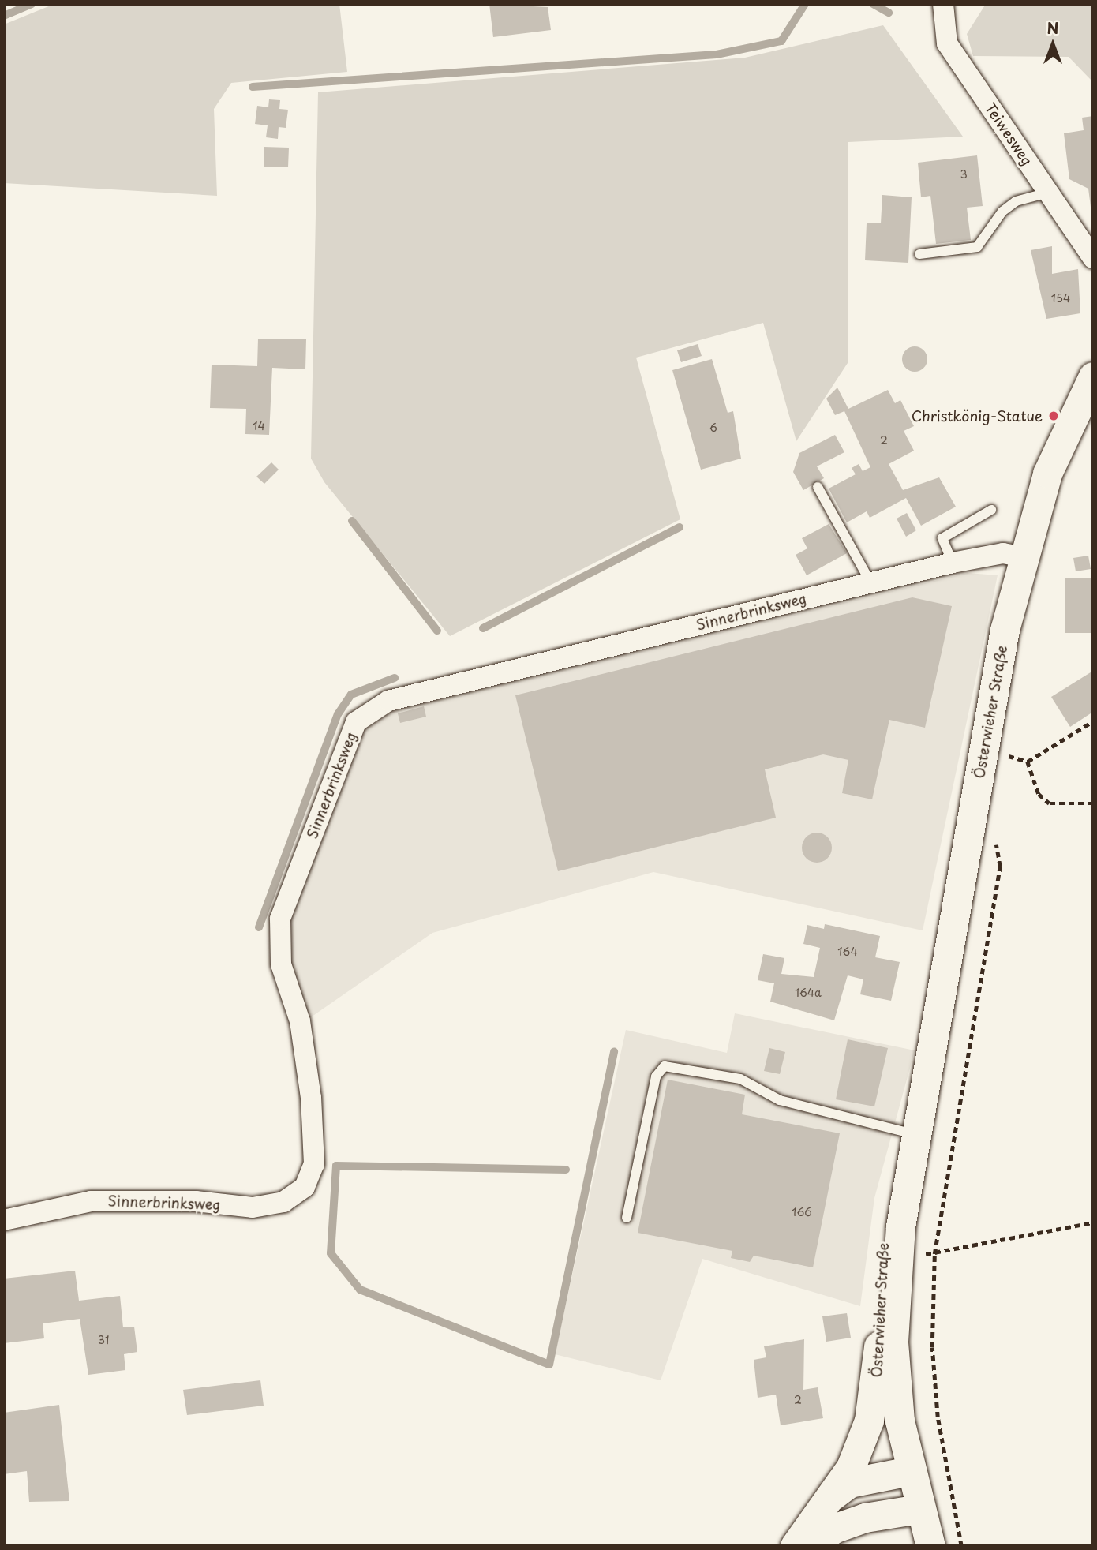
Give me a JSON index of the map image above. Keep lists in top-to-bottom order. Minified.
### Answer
{"streets":{"street":["Teiwesweg","Sinnerbrinksweg","Österwieher Straße"]},"crossings":[["Sinnerbrinksweg","Österwieher Straße"]],"places":["Christkönig-Statue"],"house_numbers":["3","154","14","6","2","164","164a","166","31","2"],"north":"top"}
